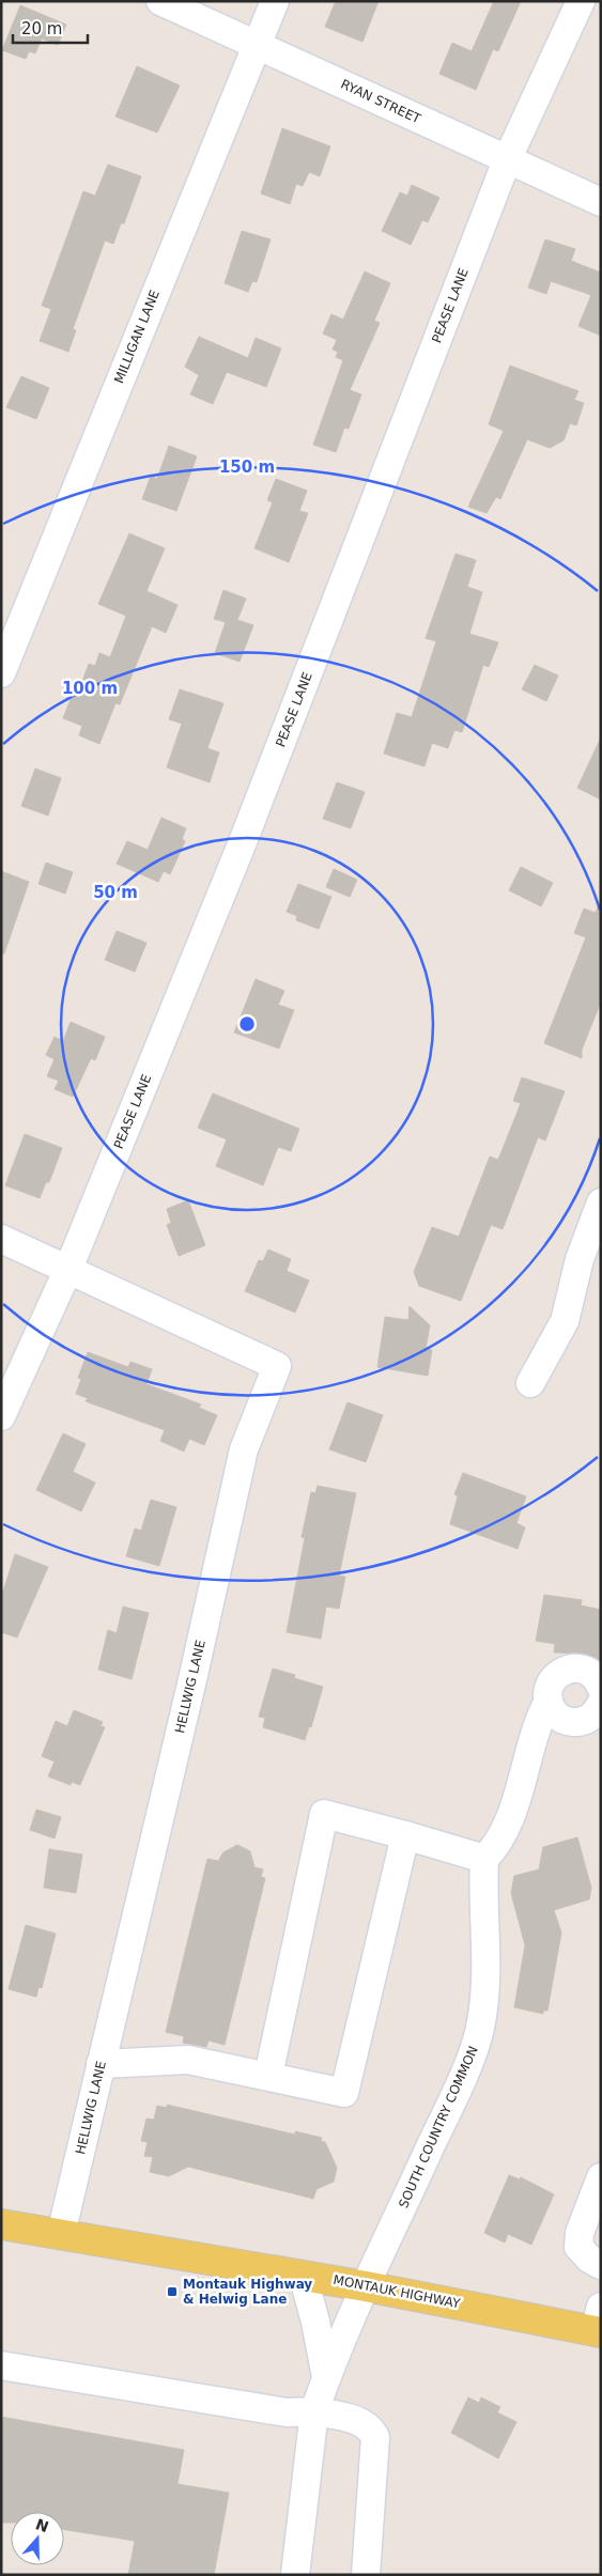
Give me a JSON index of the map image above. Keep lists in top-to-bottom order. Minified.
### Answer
{"streets":{"main road":["MONTAUK HIGHWAY"],"street":["RYAN STREET","PEASE LANE","MILLIGAN LANE","HELLWIG LANE","SOUTH COUNTRY COMMON"]},"crossings":[["RYAN STREET","PEASE LANE"],["RYAN STREET","MILLIGAN LANE"],["PEASE LANE","HELLWIG LANE"],["HELLWIG LANE","MONTAUK HIGHWAY"],["SOUTH COUNTRY COMMON","MONTAUK HIGHWAY"]],"places":{"transit":["Montauk Highway & Helwig Lane"]},"scale_bar":"20 m","north":"top","rings":["150 m","100 m","50 m"]}
